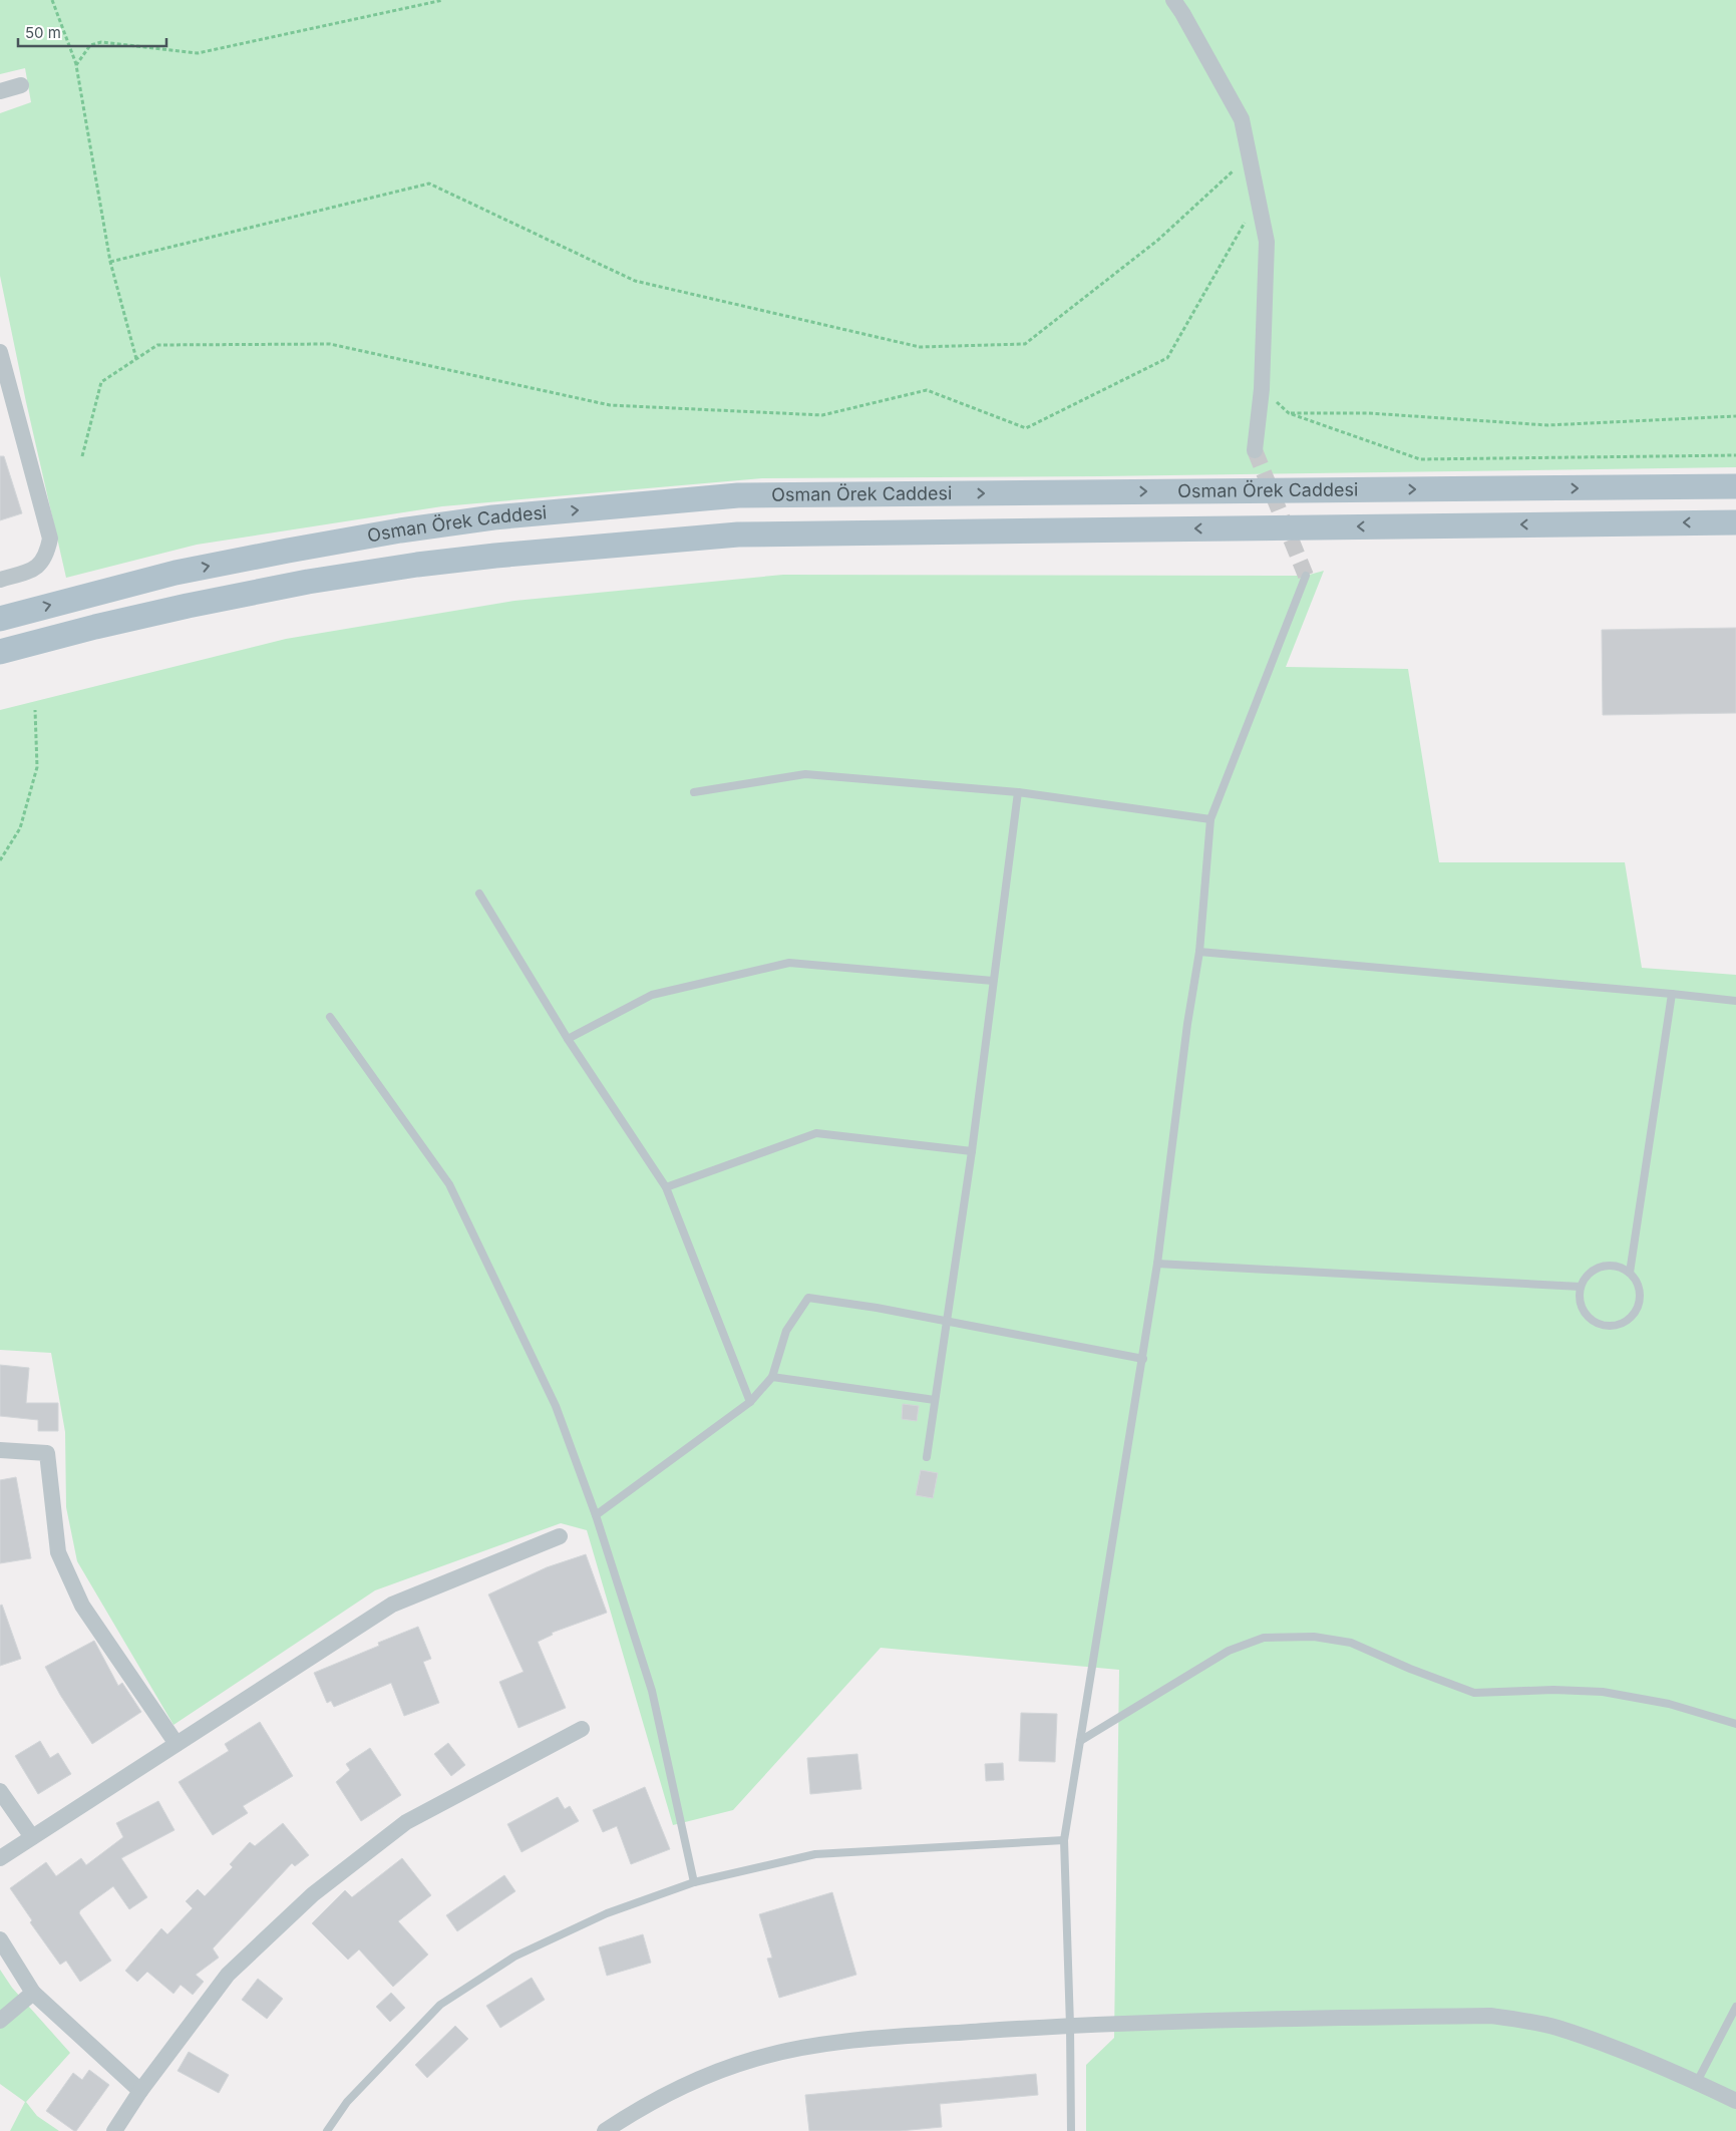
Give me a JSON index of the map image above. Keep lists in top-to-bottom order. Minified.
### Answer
{"streets":{"main road":["Osman Örek Caddesi"]},"scale_bar":"50 m"}
